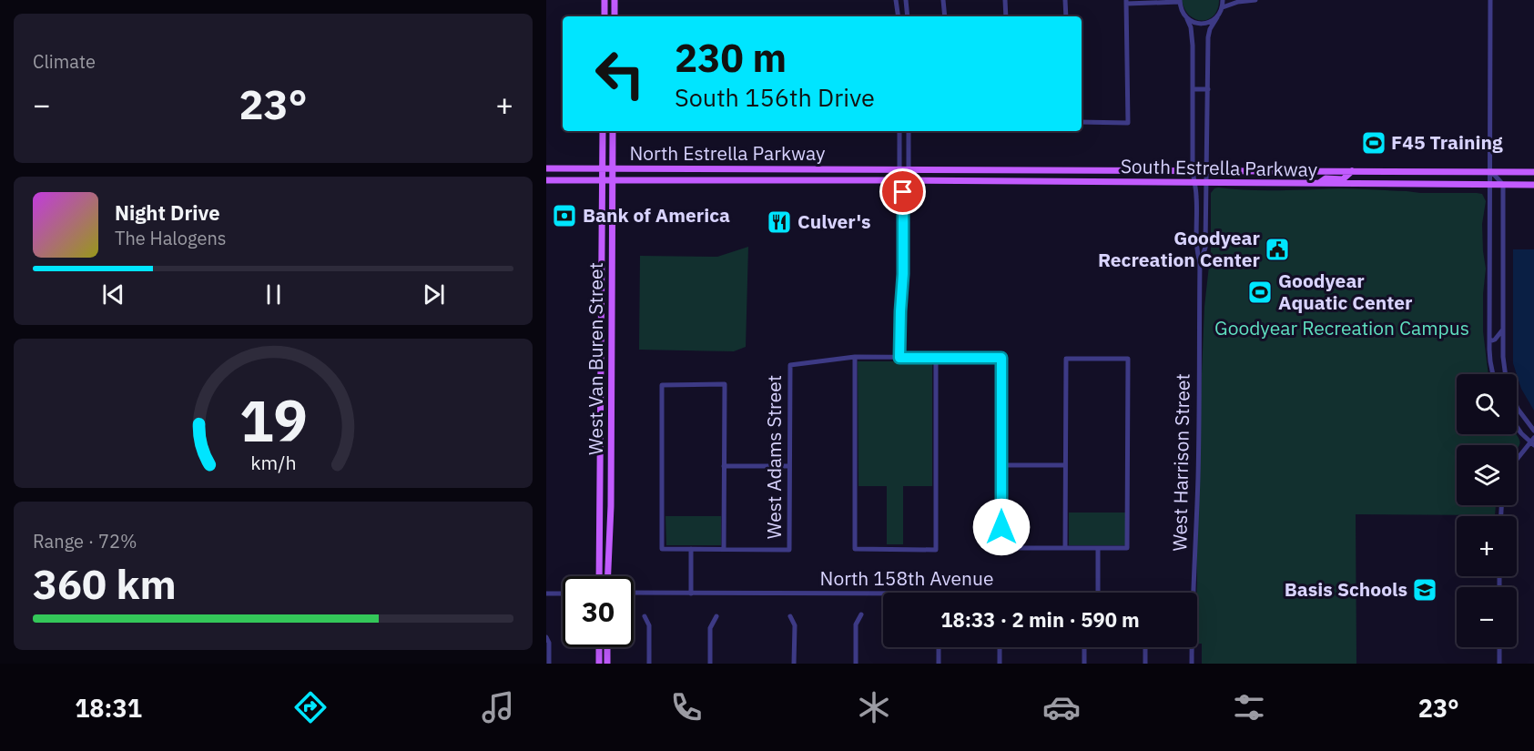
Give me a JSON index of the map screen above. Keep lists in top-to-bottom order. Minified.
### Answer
{"streets":{"main road":["North Estrella Parkway","South Estrella Parkway","West Van Buren Street"],"street":["West Adams Street","West Harrison Street","North 158th Avenue"]},"crossings":[["North Estrella Parkway","South Estrella Parkway"],["North Estrella Parkway","West Van Buren Street"],["South Estrella Parkway","West Harrison Street"]],"parks":["Goodyear Recreation Campus"],"places":{"sports":["F45 Training","Goodyear Aquatic Center"],"bank":["Bank of America"],"restaurant":["Culver's"],"public building":["Goodyear Recreation Center"],"school or university":["Basis Schools"]},"page":{"tile":["Climate",["Range · 72%","360 km"]],"turn":["230 m","South 156th Drive"],"heat":["−","23°","+"],"song":["Night Drive","The Halogens"],"map_buttons":["+","−"],"limit":"30","trip":"18:33 · 2 min · 590 m","tabs":["18:31","23°"],"gauge":["19","km/h"]}}
